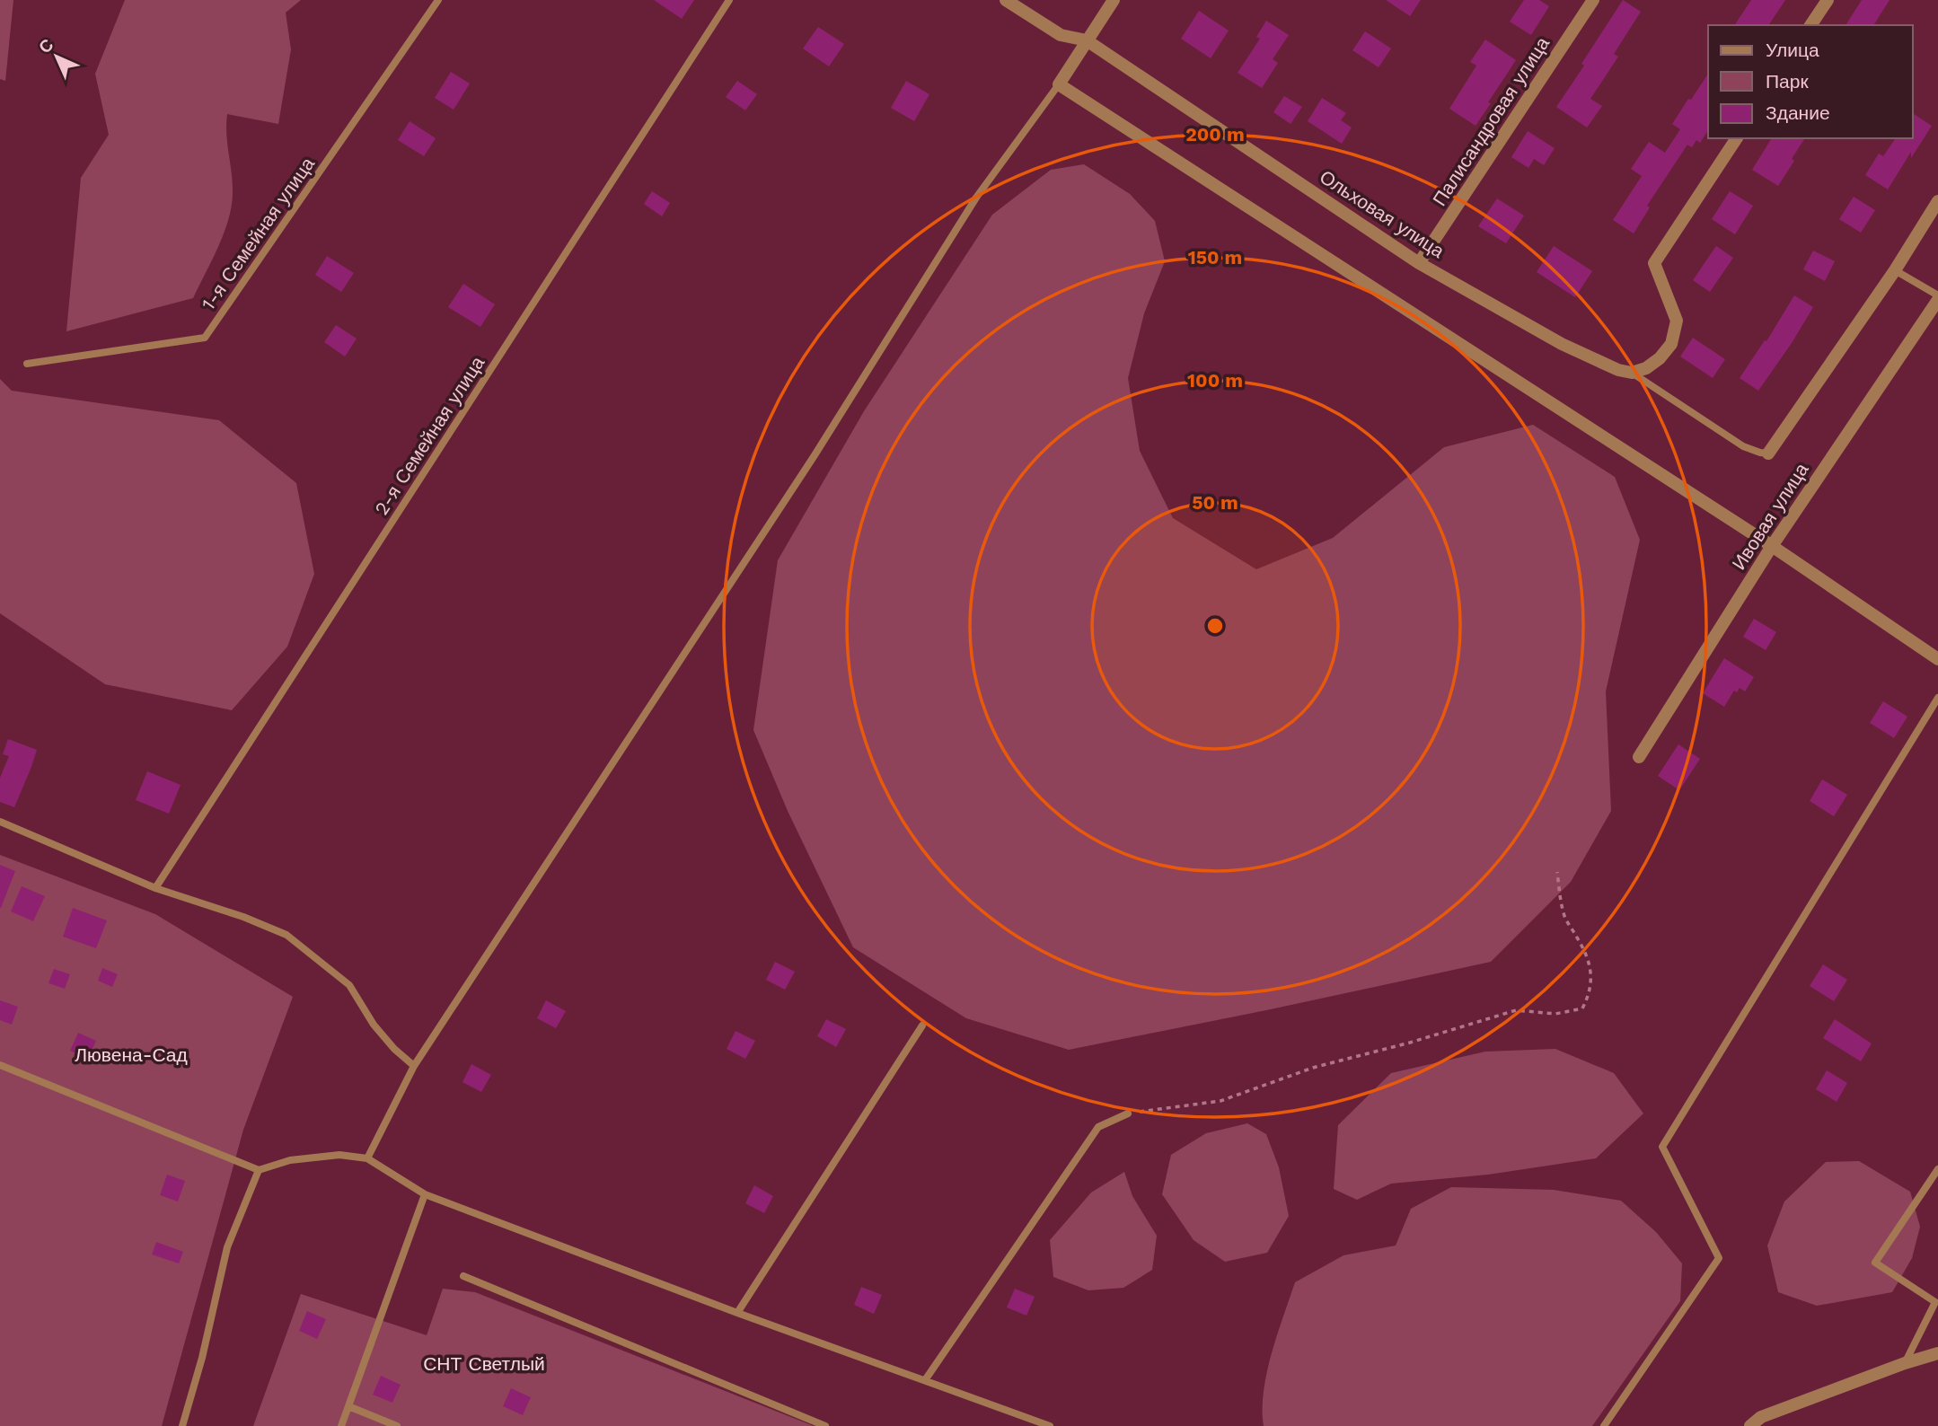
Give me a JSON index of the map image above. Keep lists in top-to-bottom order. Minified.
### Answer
{"streets":{"street":["Палисандровая улица","Ольховая улица","Ивовая улица"],"lane":["1-я Семейная улица","2-я Семейная улица"]},"crossings":[["Палисандровая улица","Ольховая улица"]],"parks":["Лювена-Сад","СНТ Светлый"],"legend":["Улица","Парк","Здание"],"north":"top left","rings":["200 m","150 m","100 m","50 m"]}
